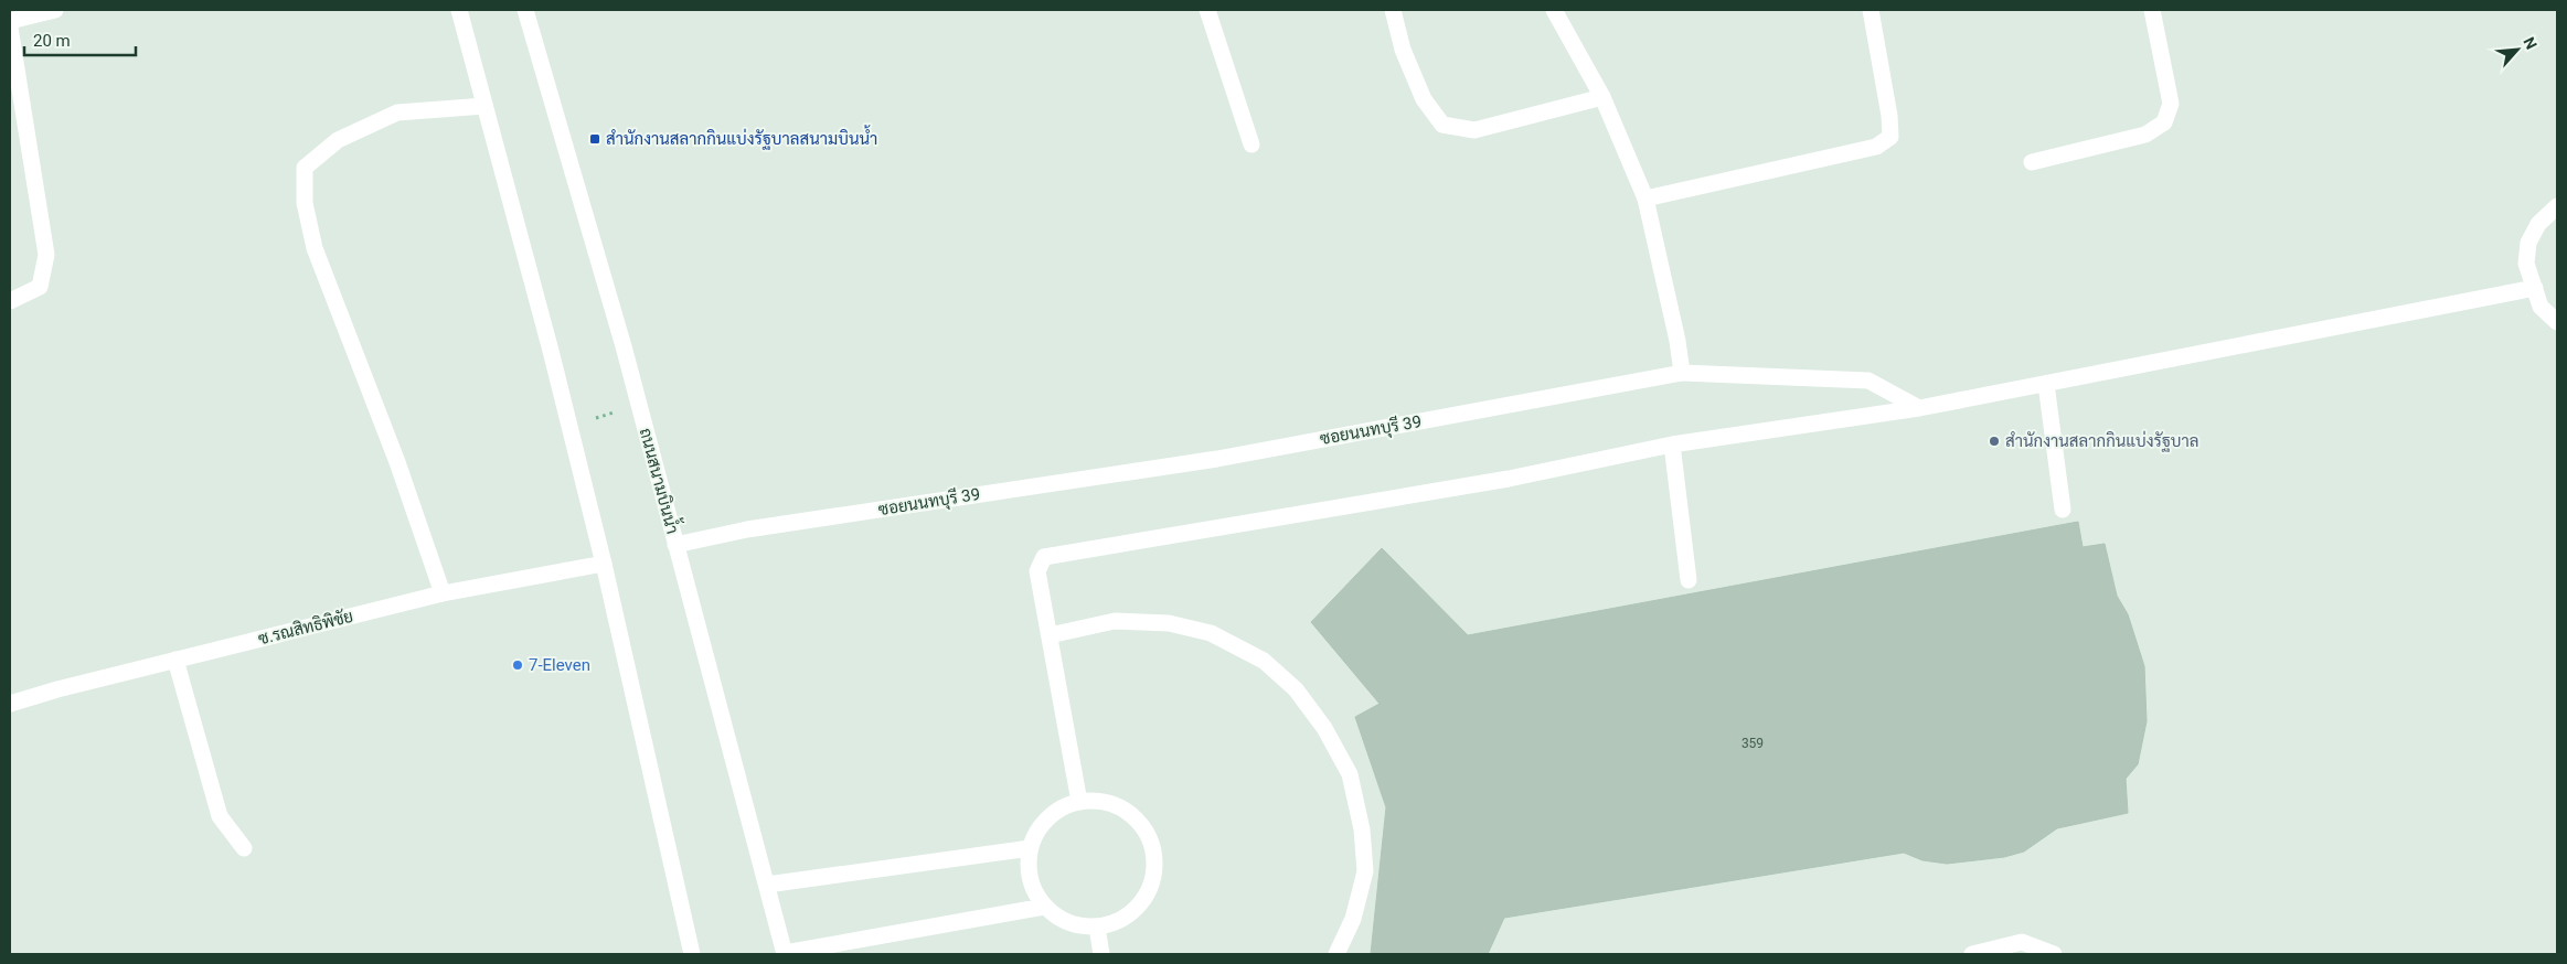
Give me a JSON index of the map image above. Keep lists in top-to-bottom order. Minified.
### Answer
{"streets":{"street":["ซอยนนทบุรี 39","ถนนสนามบินน้ำ","ซ.รณสิทธิพิชัย"]},"crossings":[["ซอยนนทบุรี 39","ถนนสนามบินน้ำ"]],"places":{"transit":["สำนักงานสลากกินแบ่งรัฐบาลสนามบินน้ำ"],"other":["สำนักงานสลากกินแบ่งรัฐบาล","7-Eleven"]},"house_numbers":["359"],"scale_bar":"20 m","north":"top right"}
